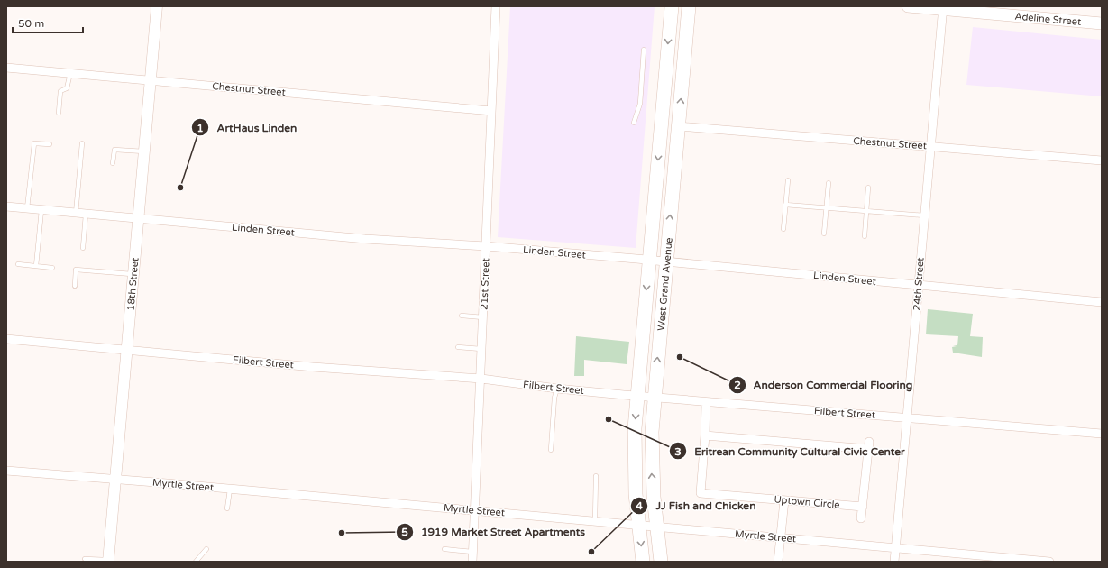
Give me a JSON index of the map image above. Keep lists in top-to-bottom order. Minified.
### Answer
{"streets":{"main road":["Adeline Street","West Grand Avenue"],"street":["Chestnut Street","Linden Street","18th Street","21st Street","24th Street","Filbert Street","Myrtle Street","Uptown Circle"]},"crossings":[["Adeline Street","24th Street"],["Chestnut Street","18th Street"],["Chestnut Street","21st Street"],["Chestnut Street","West Grand Avenue"],["Chestnut Street","24th Street"],["Linden Street","18th Street"],["Linden Street","21st Street"],["Linden Street","West Grand Avenue"],["Linden Street","24th Street"],["18th Street","Filbert Street"],["18th Street","Myrtle Street"],["21st Street","Filbert Street"],["21st Street","Myrtle Street"],["West Grand Avenue","Filbert Street"],["West Grand Avenue","Myrtle Street"],["24th Street","Filbert Street"],["24th Street","Myrtle Street"],["Filbert Street","Uptown Circle"]],"places":["ArtHaus Linden","Anderson Commercial Flooring","Eritrean Community Cultural Civic Center","1919 Market Street Apartments","JJ Fish and Chicken"],"scale_bar":"50 m"}
